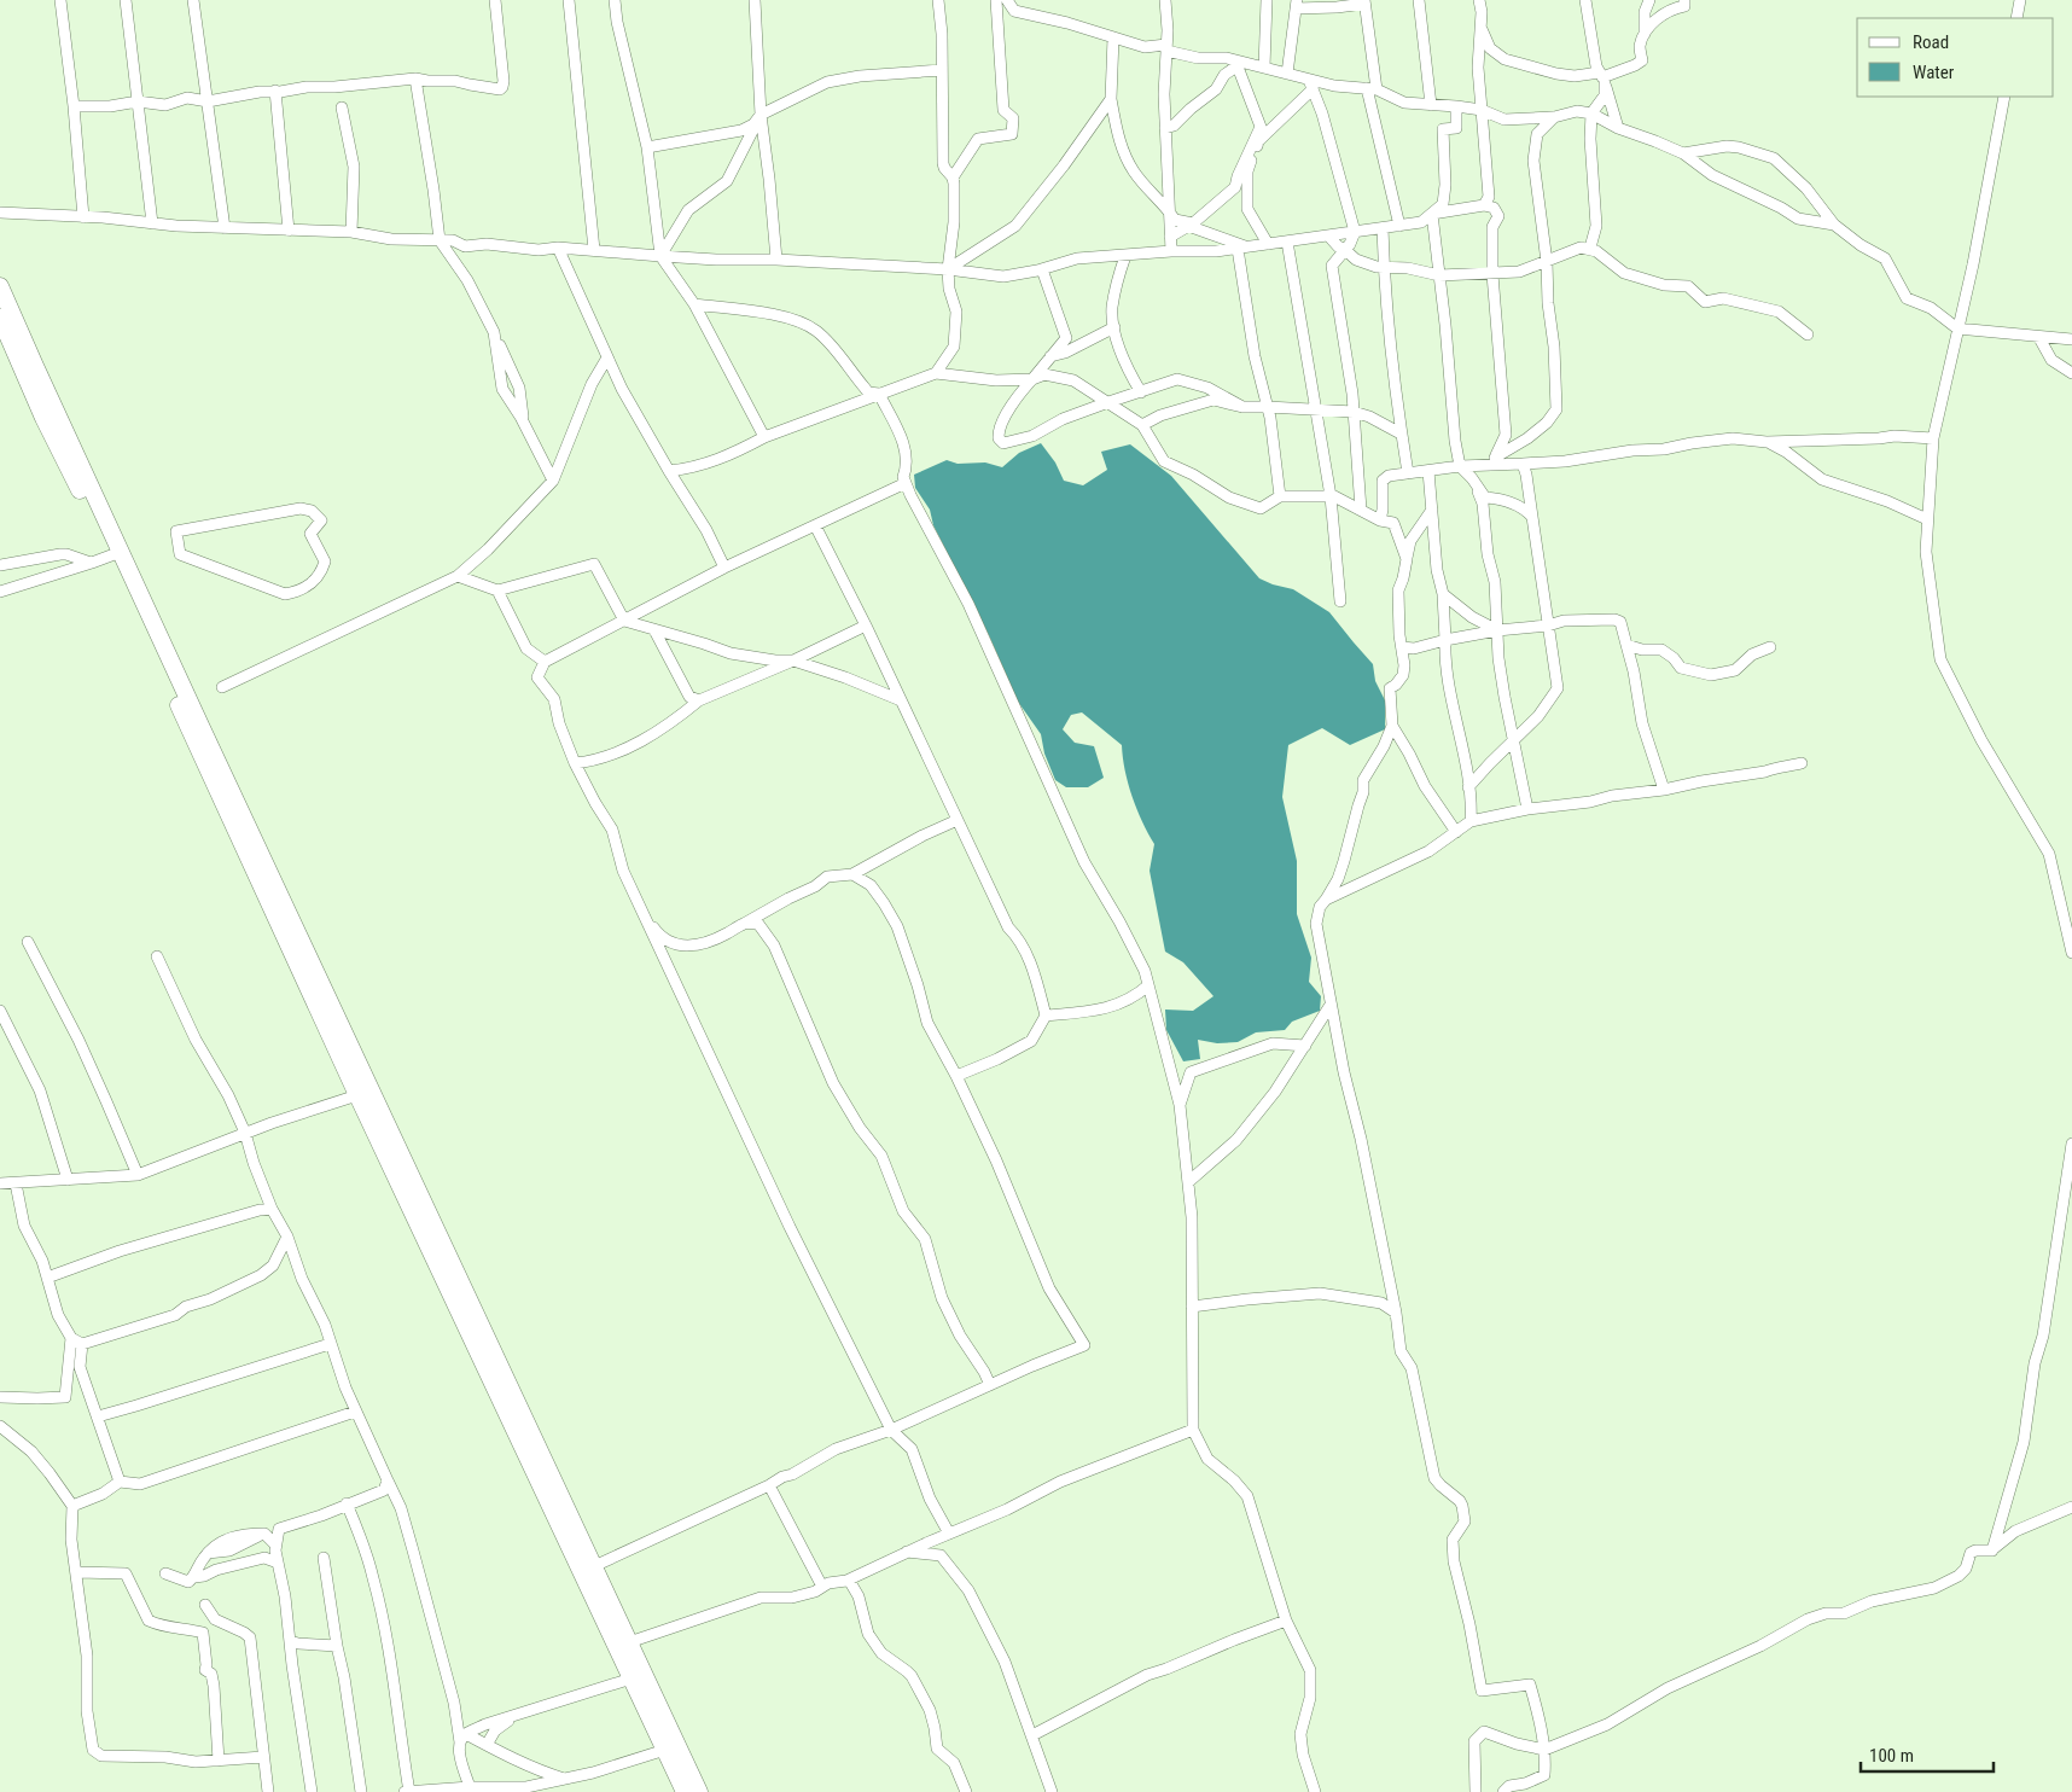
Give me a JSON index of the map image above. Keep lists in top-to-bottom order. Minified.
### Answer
{"legend":["Road","Water"],"scale_bar":"100 m"}
